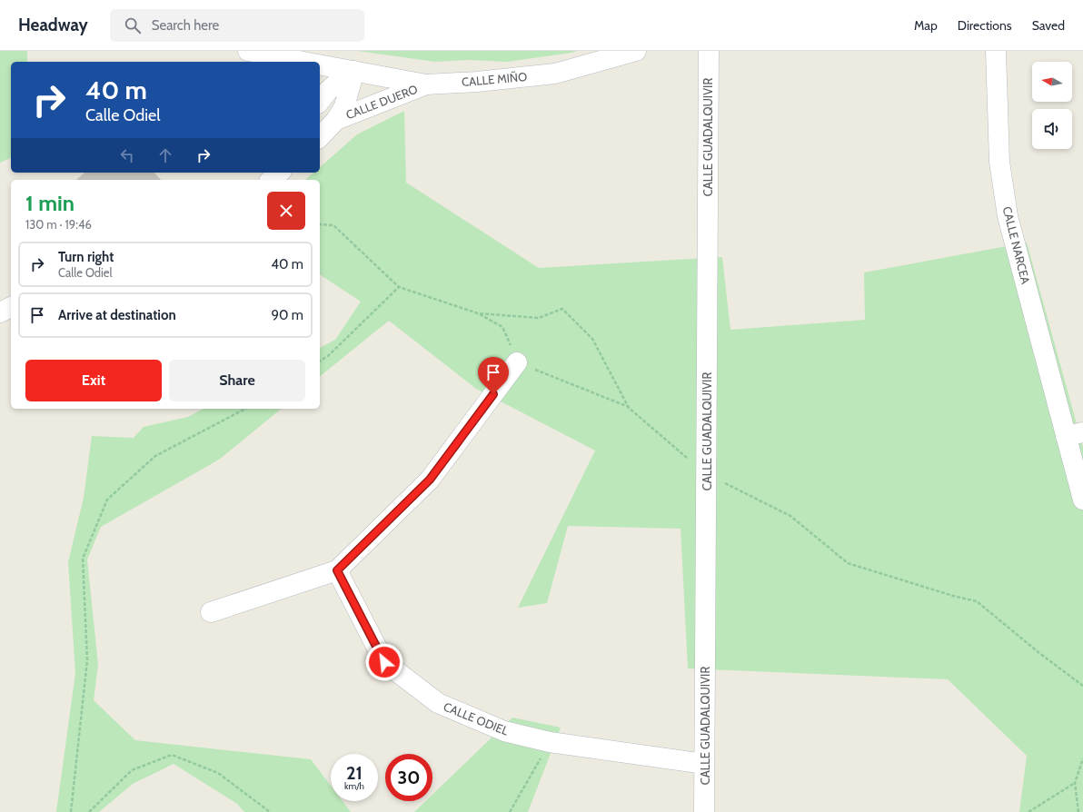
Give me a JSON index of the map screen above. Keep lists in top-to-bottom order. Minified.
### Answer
{"streets":{"street":["CALLE MIÑO","CALLE DUERO","CALLE GUADALQUIVIR","CALLE NARCEA","CALLE ODIEL"]},"crossings":[["CALLE MIÑO","CALLE DUERO"],["CALLE GUADALQUIVIR","CALLE ODIEL"]],"north":"left","page":{"header":"Headway","search":"Search here","nav":["Map","Directions","Saved"],"turn":["40 m","Calle Odiel"],"heading":["1 min","130 m · 19:46"],"list":[{"name":"Turn right","note":"Calle Odiel","value":"40 m"},{"name":"Arrive at destination","value":"90 m"}],"buttons":["Exit","Share"],"speed":"21 km/h","limit":"30"}}
